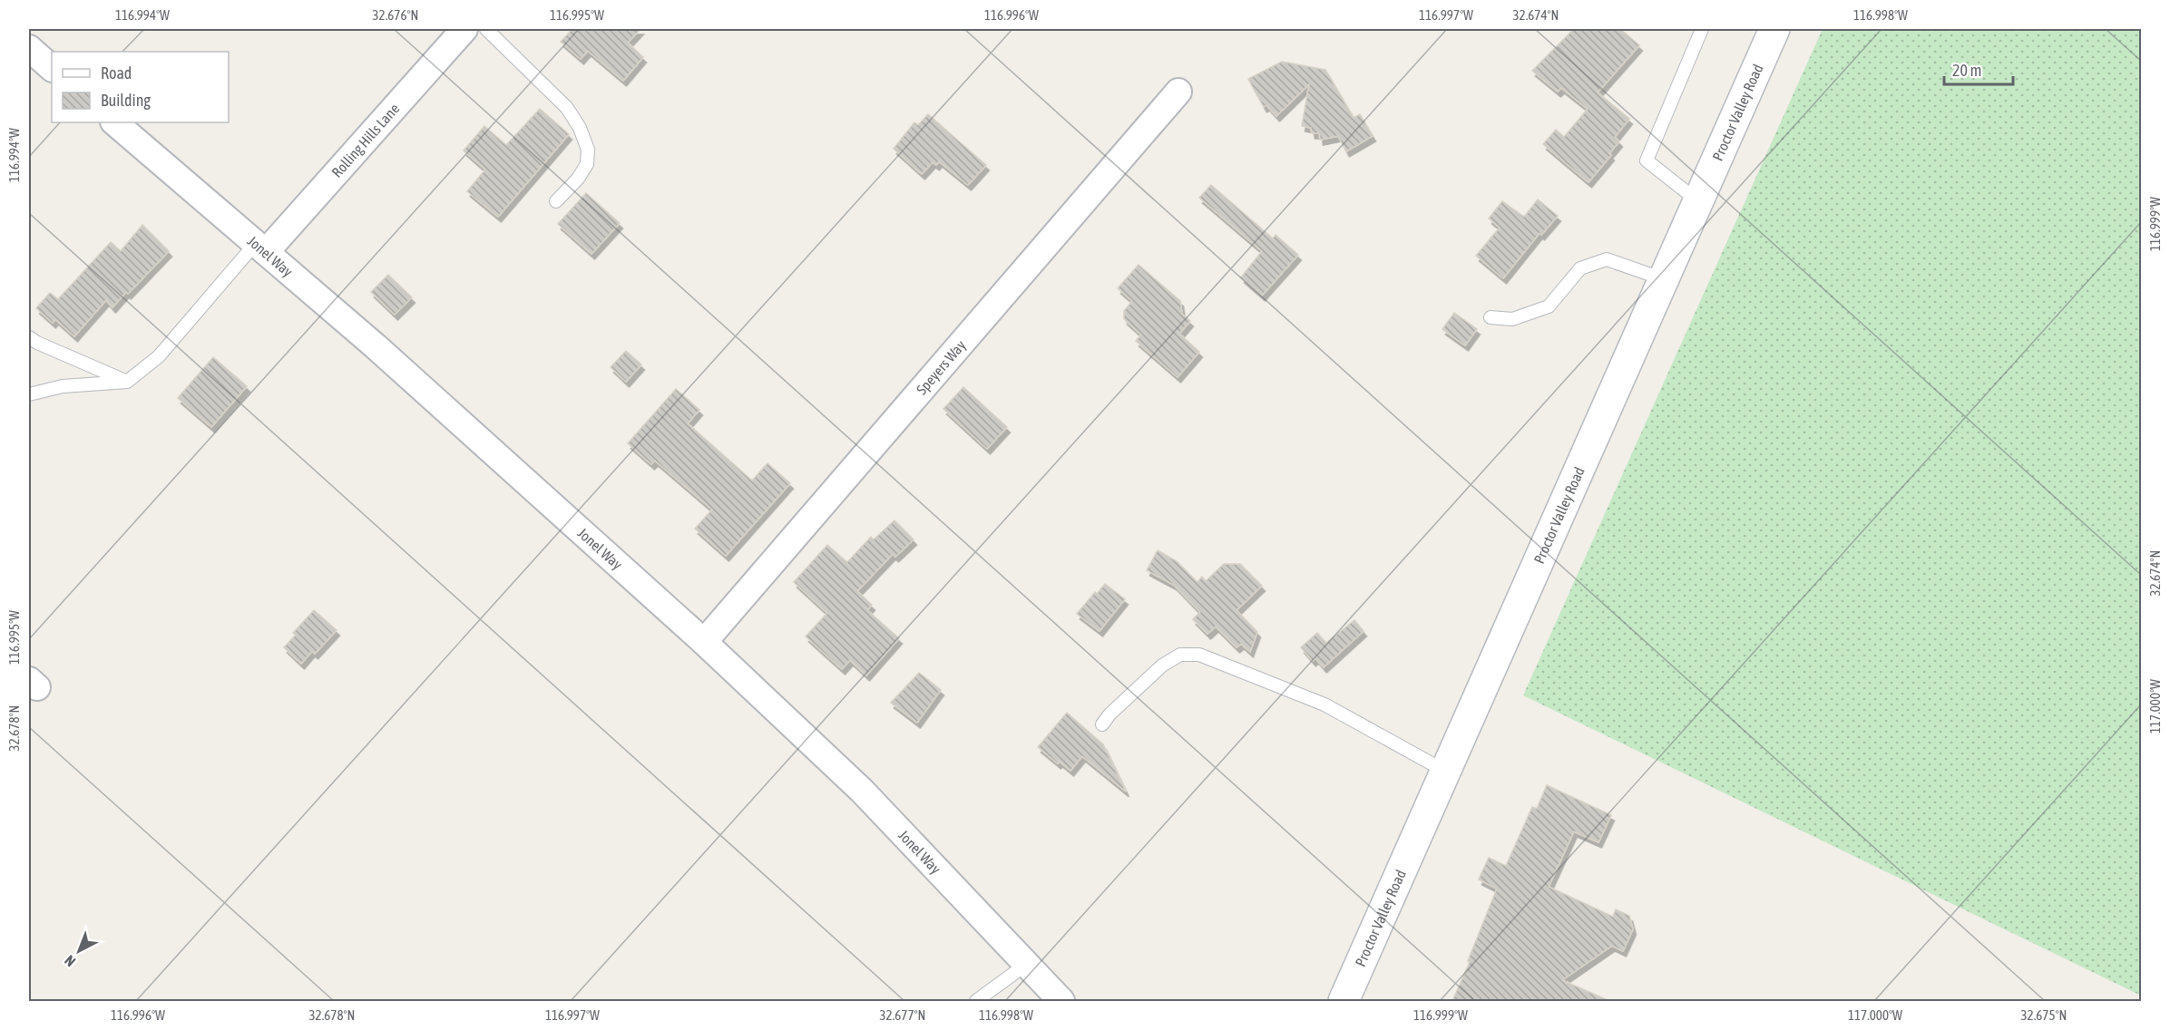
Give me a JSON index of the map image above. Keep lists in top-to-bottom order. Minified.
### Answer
{"streets":{"street":["Proctor Valley Road","Rolling Hills Lane","Jonel Way","Speyers Way"]},"crossings":[["Rolling Hills Lane","Jonel Way"],["Jonel Way","Speyers Way"]],"legend":["Road","Building"],"scale_bar":"20 m","north":"bottom left","coordinates":["116.994°W","32.676°N","116.995°W","116.996°W","116.997°W","32.674°N","116.998°W","116.999°W","117.000°W","32.678°N","32.677°N","32.675°N"]}
